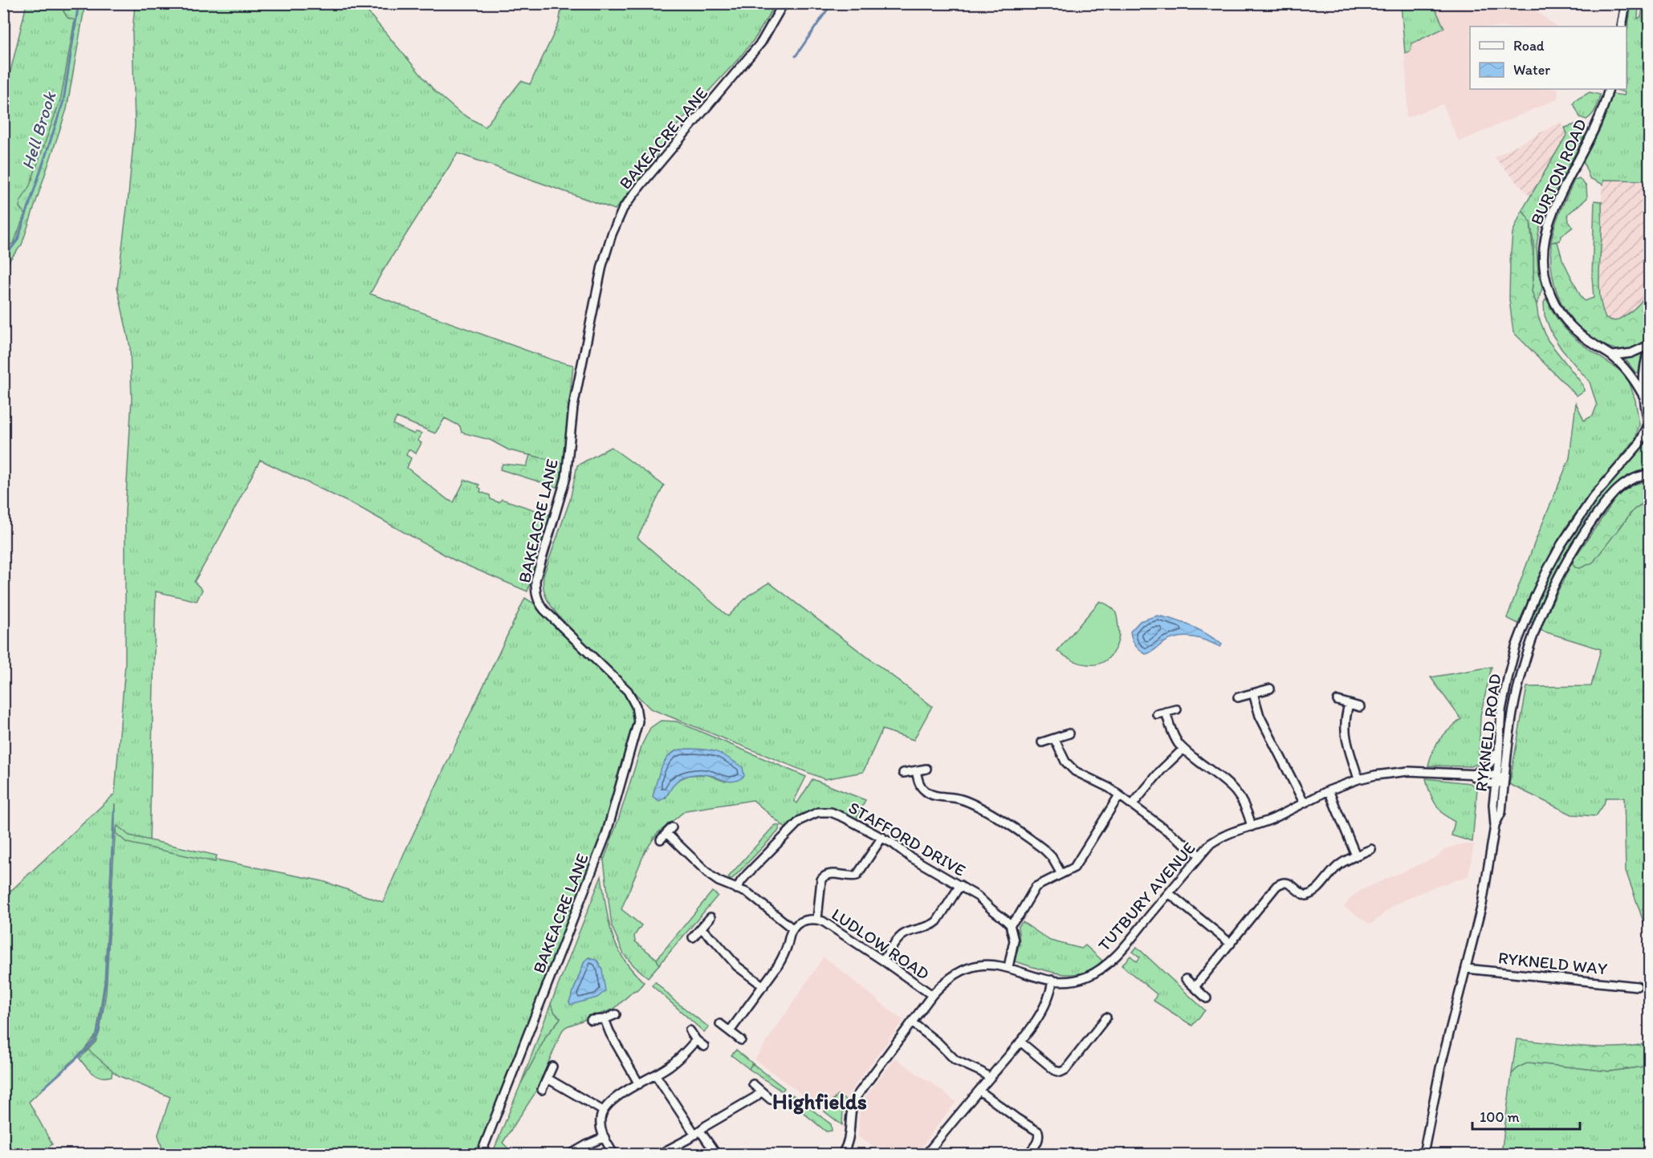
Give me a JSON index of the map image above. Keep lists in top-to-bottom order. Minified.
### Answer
{"streets":{"street":["BAKEACRE LANE","BURTON ROAD","RYKNELD ROAD","STAFFORD DRIVE","TUTBURY AVENUE","LUDLOW ROAD","RYKNELD WAY"]},"crossings":[["RYKNELD ROAD","TUTBURY AVENUE"],["RYKNELD ROAD","RYKNELD WAY"],["TUTBURY AVENUE","LUDLOW ROAD"]],"districts":["Highfields"],"water":["Hell Brook"],"legend":["Road","Water"],"scale_bar":"100 m"}
